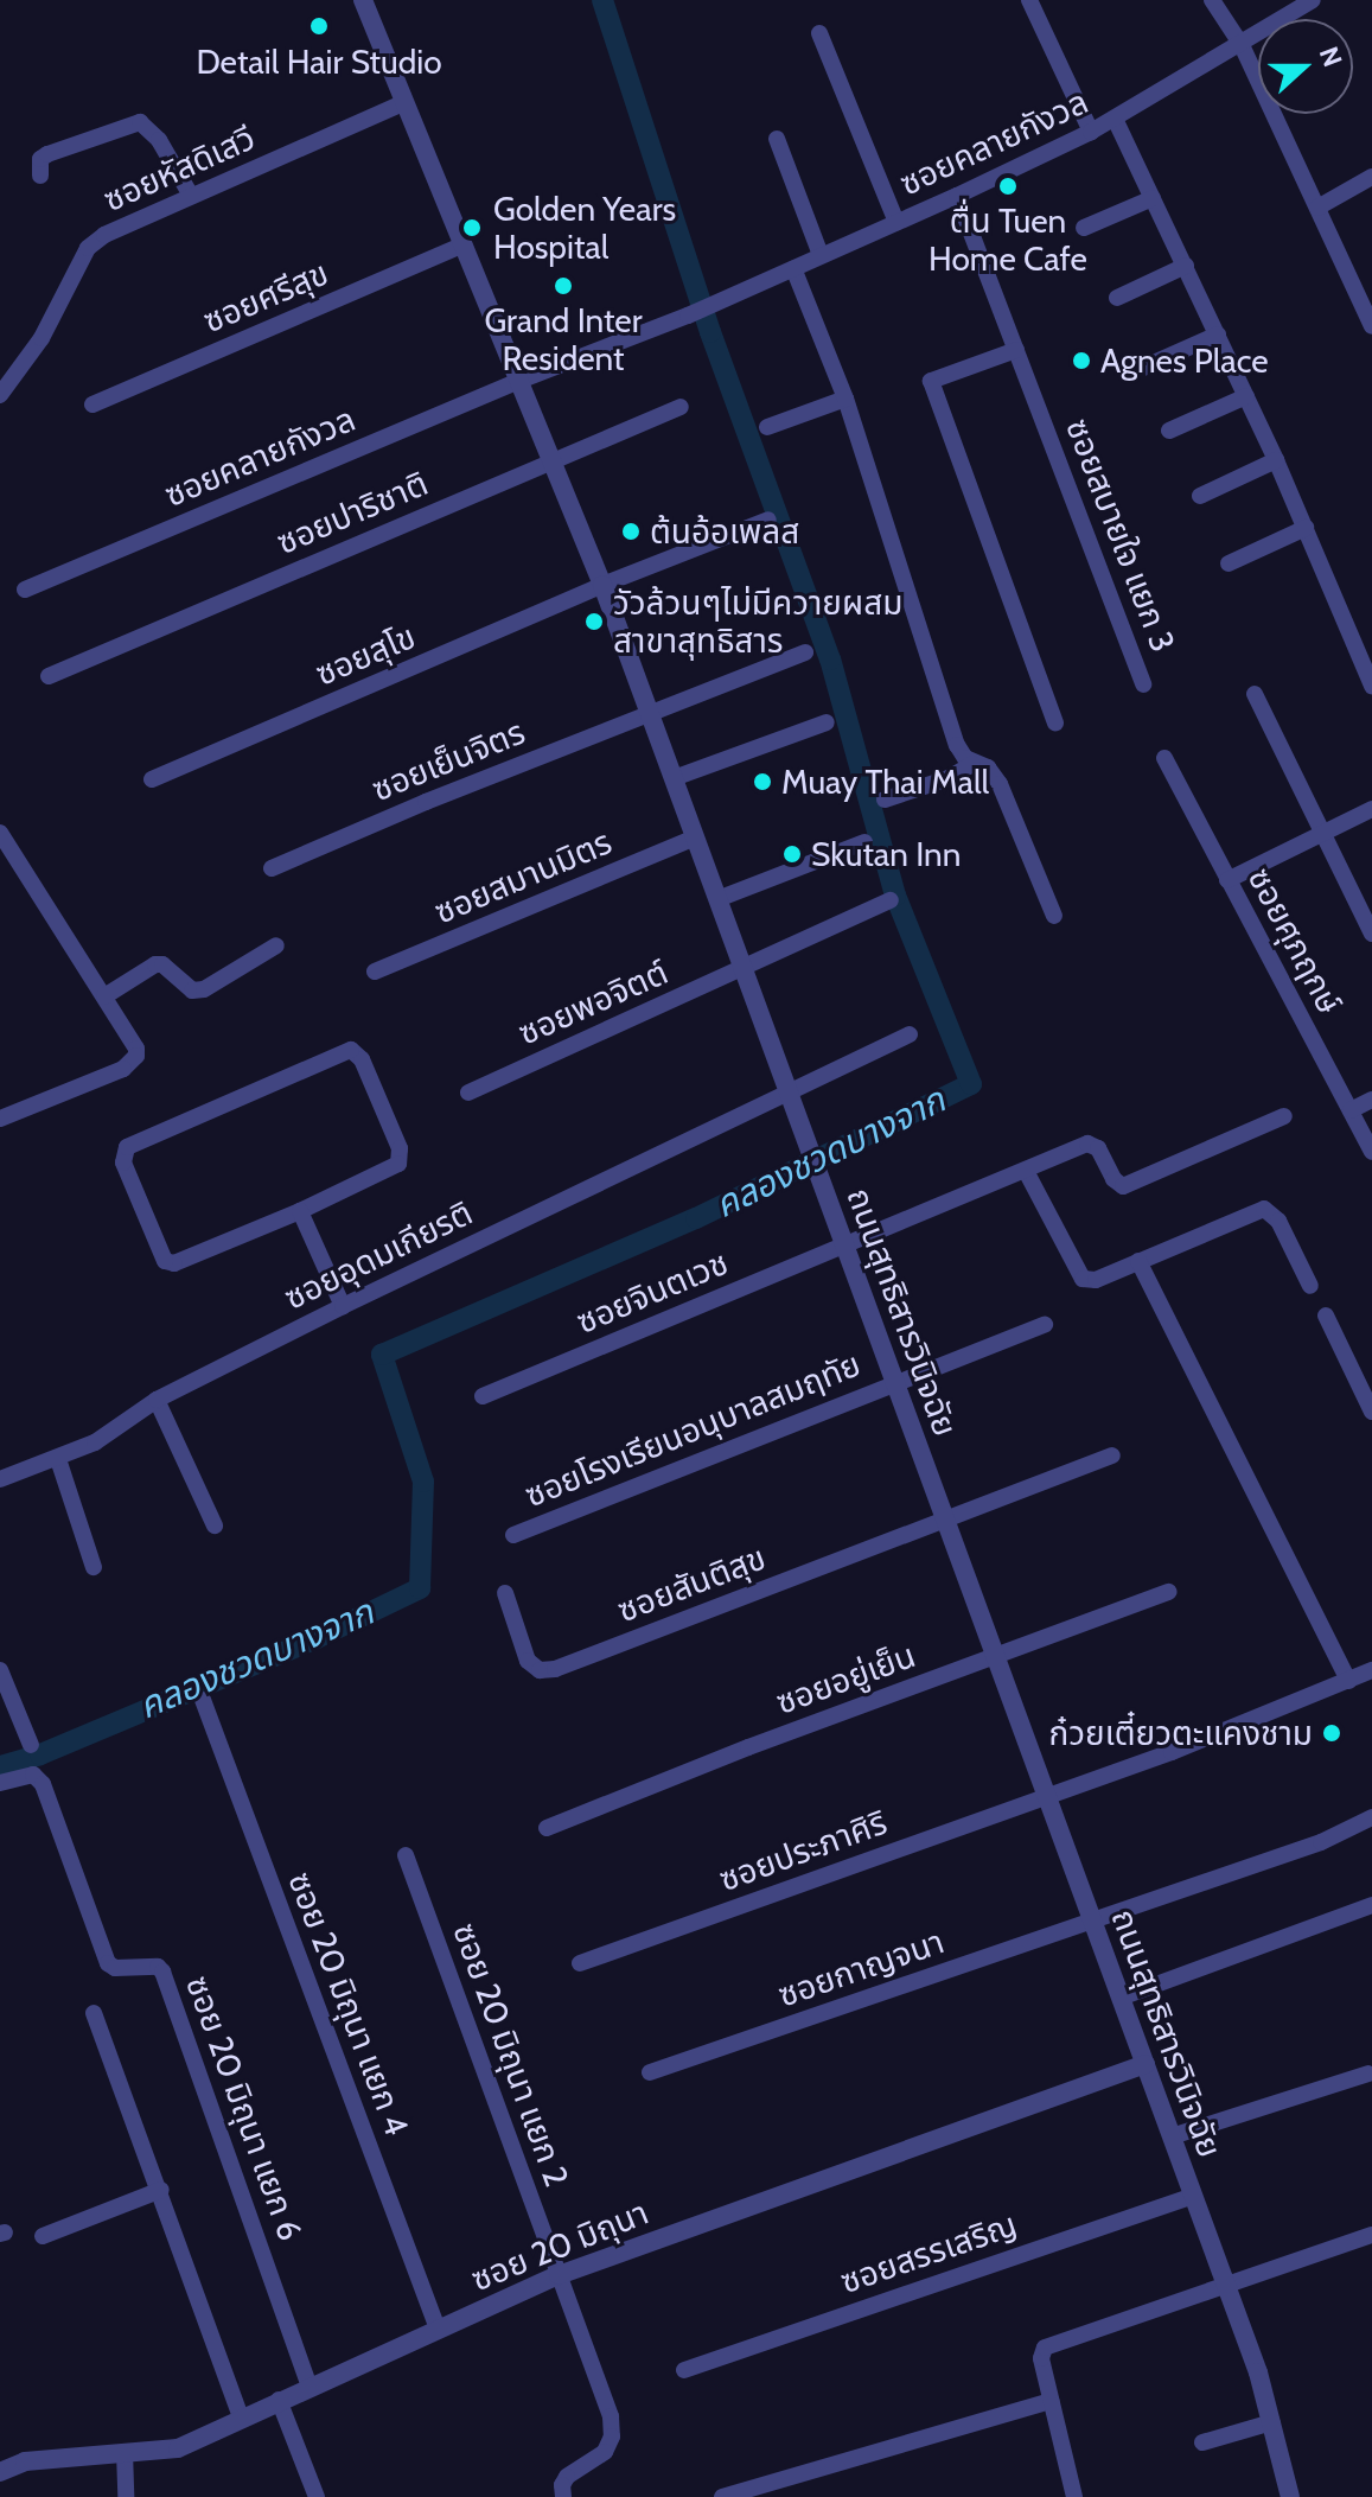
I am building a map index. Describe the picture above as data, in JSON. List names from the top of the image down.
{
  "streets": {
    "street": [
      "ซอยคลายกังวล",
      "ซอยหัสดิเสวี",
      "ซอยศรีสุข",
      "ซอยปาริชาติ",
      "ซอยสบายใจ แยก 3",
      "ซอยสุโข",
      "ซอยเย็นจิตร",
      "ซอยสมานมิตร",
      "ซอยศุภฤกษ์",
      "ซอยพอจิตต์",
      "ซอยอุดมเกียรติ",
      "ซอยจินตเวช",
      "ถนนสุทธิสารวินิจฉัย",
      "ซอยโรงเรียนอนุบาลสมฤทัย",
      "ซอยสันติสุข",
      "ซอยอยู่เย็น",
      "ซอยประภาศิริ",
      "ซอยกาญจนา",
      "ซอย 20 มิถุนา แยก 4",
      "ซอย 20 มิถุนา แยก 2",
      "ซอย 20 มิถุนา แยก 6",
      "ซอย 20 มิถุนา",
      "ซอยสรรเสริญ"
    ]
  },
  "crossings": [
    ["ซอยคลายกังวล", "ซอยสบายใจ แยก 3"],
    ["ซอยคลายกังวล", "ถนนสุทธิสารวินิจฉัย"],
    ["ซอยหัสดิเสวี", "ถนนสุทธิสารวินิจฉัย"],
    ["ซอยศรีสุข", "ถนนสุทธิสารวินิจฉัย"],
    ["ซอยปาริชาติ", "ถนนสุทธิสารวินิจฉัย"],
    ["ซอยสุโข", "ถนนสุทธิสารวินิจฉัย"],
    ["ซอยเย็นจิตร", "ถนนสุทธิสารวินิจฉัย"],
    ["ซอยสมานมิตร", "ถนนสุทธิสารวินิจฉัย"],
    ["ซอยพอจิตต์", "ถนนสุทธิสารวินิจฉัย"],
    ["ซอยอุดมเกียรติ", "ถนนสุทธิสารวินิจฉัย"],
    ["ซอยจินตเวช", "ถนนสุทธิสารวินิจฉัย"],
    ["ถนนสุทธิสารวินิจฉัย", "ซอยโรงเรียนอนุบาลสมฤทัย"],
    ["ถนนสุทธิสารวินิจฉัย", "ซอยสันติสุข"],
    ["ถนนสุทธิสารวินิจฉัย", "ซอยอยู่เย็น"],
    ["ถนนสุทธิสารวินิจฉัย", "ซอยประภาศิริ"],
    ["ถนนสุทธิสารวินิจฉัย", "ซอยกาญจนา"],
    ["ถนนสุทธิสารวินิจฉัย", "ซอย 20 มิถุนา"],
    ["ถนนสุทธิสารวินิจฉัย", "ซอยสรรเสริญ"],
    ["ซอย 20 มิถุนา แยก 4", "ซอย 20 มิถุนา"],
    ["ซอย 20 มิถุนา แยก 2", "ซอย 20 มิถุนา"],
    ["ซอย 20 มิถุนา แยก 6", "ซอย 20 มิถุนา"]
  ],
  "water": ["คลองชวดบางจาก"],
  "places": [
    "Detail Hair Studio",
    "ตื่น Tuen Home Cafe",
    "Golden Years Hospital",
    "Grand Inter Resident",
    "Agnes Place",
    "ต้นอ้อเพลส",
    "วัวล้วนๆไม่มีควายผสม สาขาสุทธิสาร",
    "Muay Thai Mall",
    "Skutan Inn",
    "ก๋วยเตี๋ยวตะแคงชาม"
  ],
  "north": "right"
}
